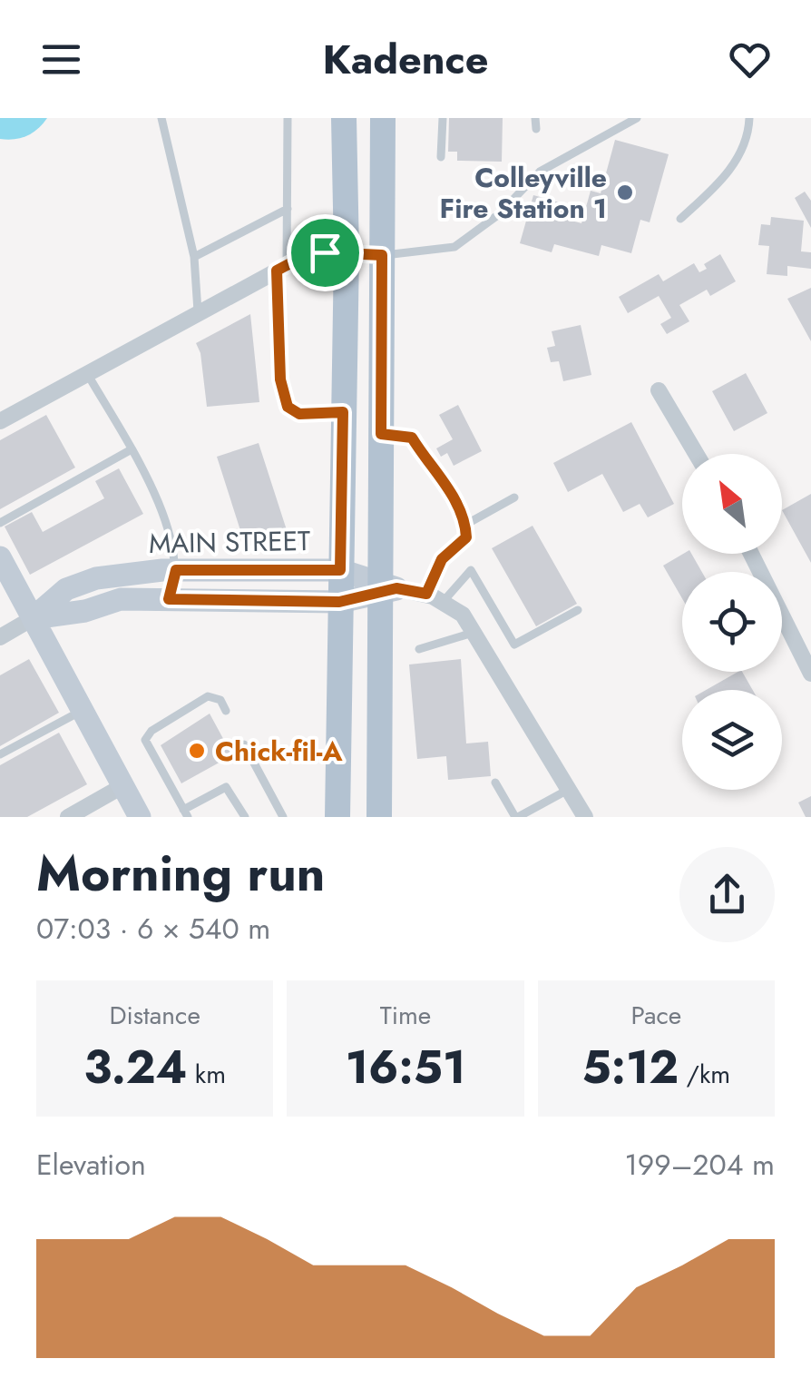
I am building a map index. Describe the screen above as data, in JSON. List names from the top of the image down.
{
  "streets": {
    "street": ["MAIN STREET"]
  },
  "places": ["Colleyville Fire Station 1", "Chick-fil-A"],
  "north": "top left",
  "page": {
    "header": "Kadence",
    "heading": ["Morning run", "07:03 · 6 × 540 m"],
    "stats": [
      ["Distance", "3.24 km"],
      ["Time", "16:51"],
      ["Pace", "5:12 /km"]
    ],
    "chart": ["Elevation", "199–204 m"]
  }
}
